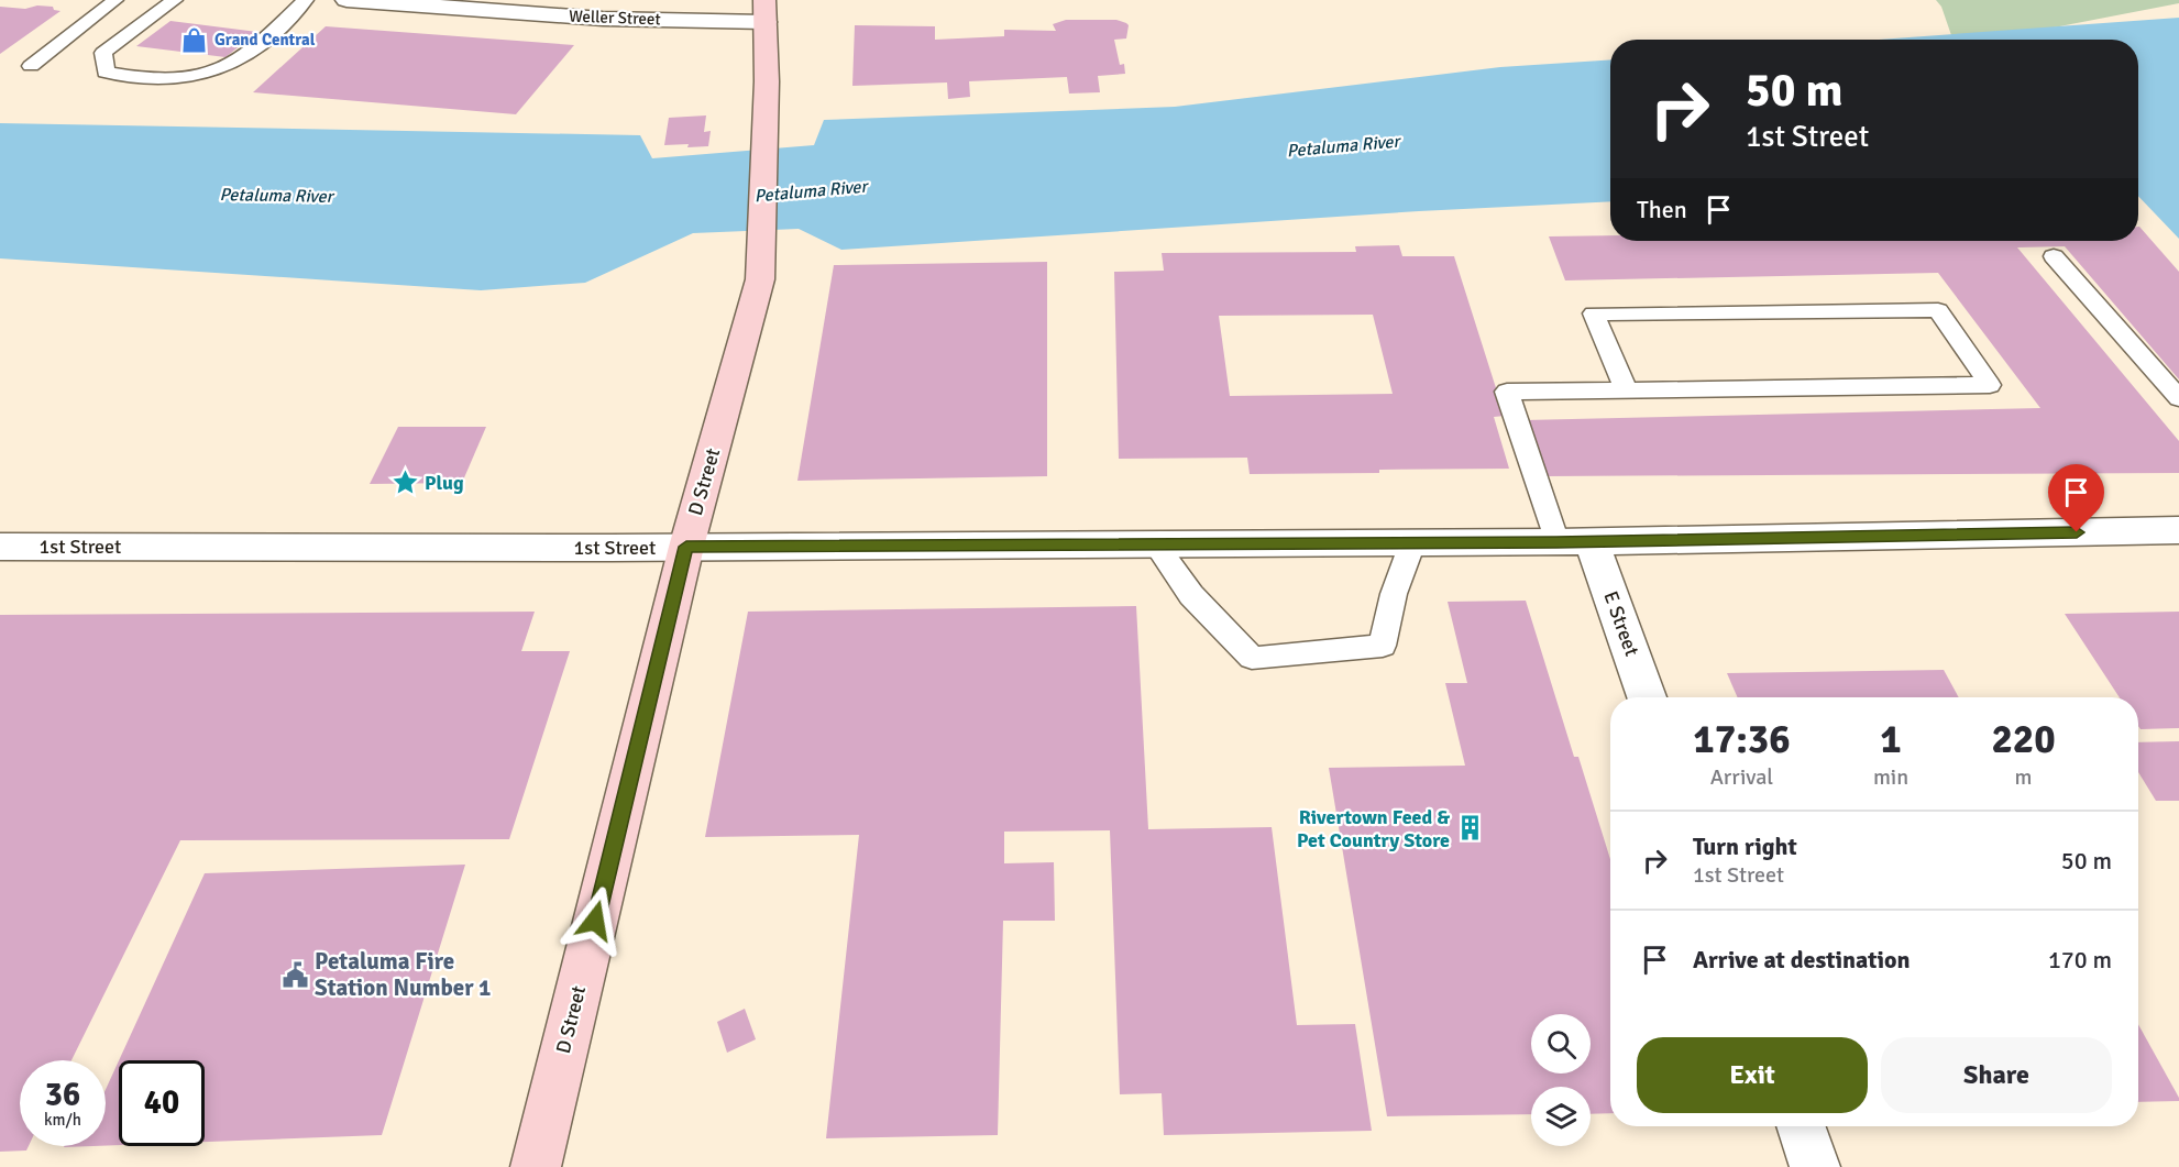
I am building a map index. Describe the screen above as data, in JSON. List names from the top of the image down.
{
  "streets": {
    "street": [
      "Weller Street",
      "D Street",
      "1st Street",
      "E Street"
    ]
  },
  "crossings": [
    ["Weller Street", "D Street"],
    ["D Street", "1st Street"],
    ["1st Street", "E Street"]
  ],
  "water": ["Petaluma River"],
  "places": {
    "shop": ["Grand Central"],
    "place": ["Plug"],
    "building": ["Rivertown Feed & Pet Country Store"],
    "public building": ["Petaluma Fire Station Number 1"]
  },
  "page": {
    "turn": ["50 m", "1st Street"],
    "then": "Then",
    "eta": [
      "17:36",
      "Arrival",
      "1",
      "min",
      "220",
      "m"
    ],
    "list": [
      {
        "name": "Turn right",
        "note": "1st Street",
        "value": "50 m"
      },
      {
        "name": "Arrive at destination",
        "value": "170 m"
      }
    ],
    "buttons": ["Exit", "Share"],
    "speed": "36 km/h",
    "limit": "40"
  }
}
